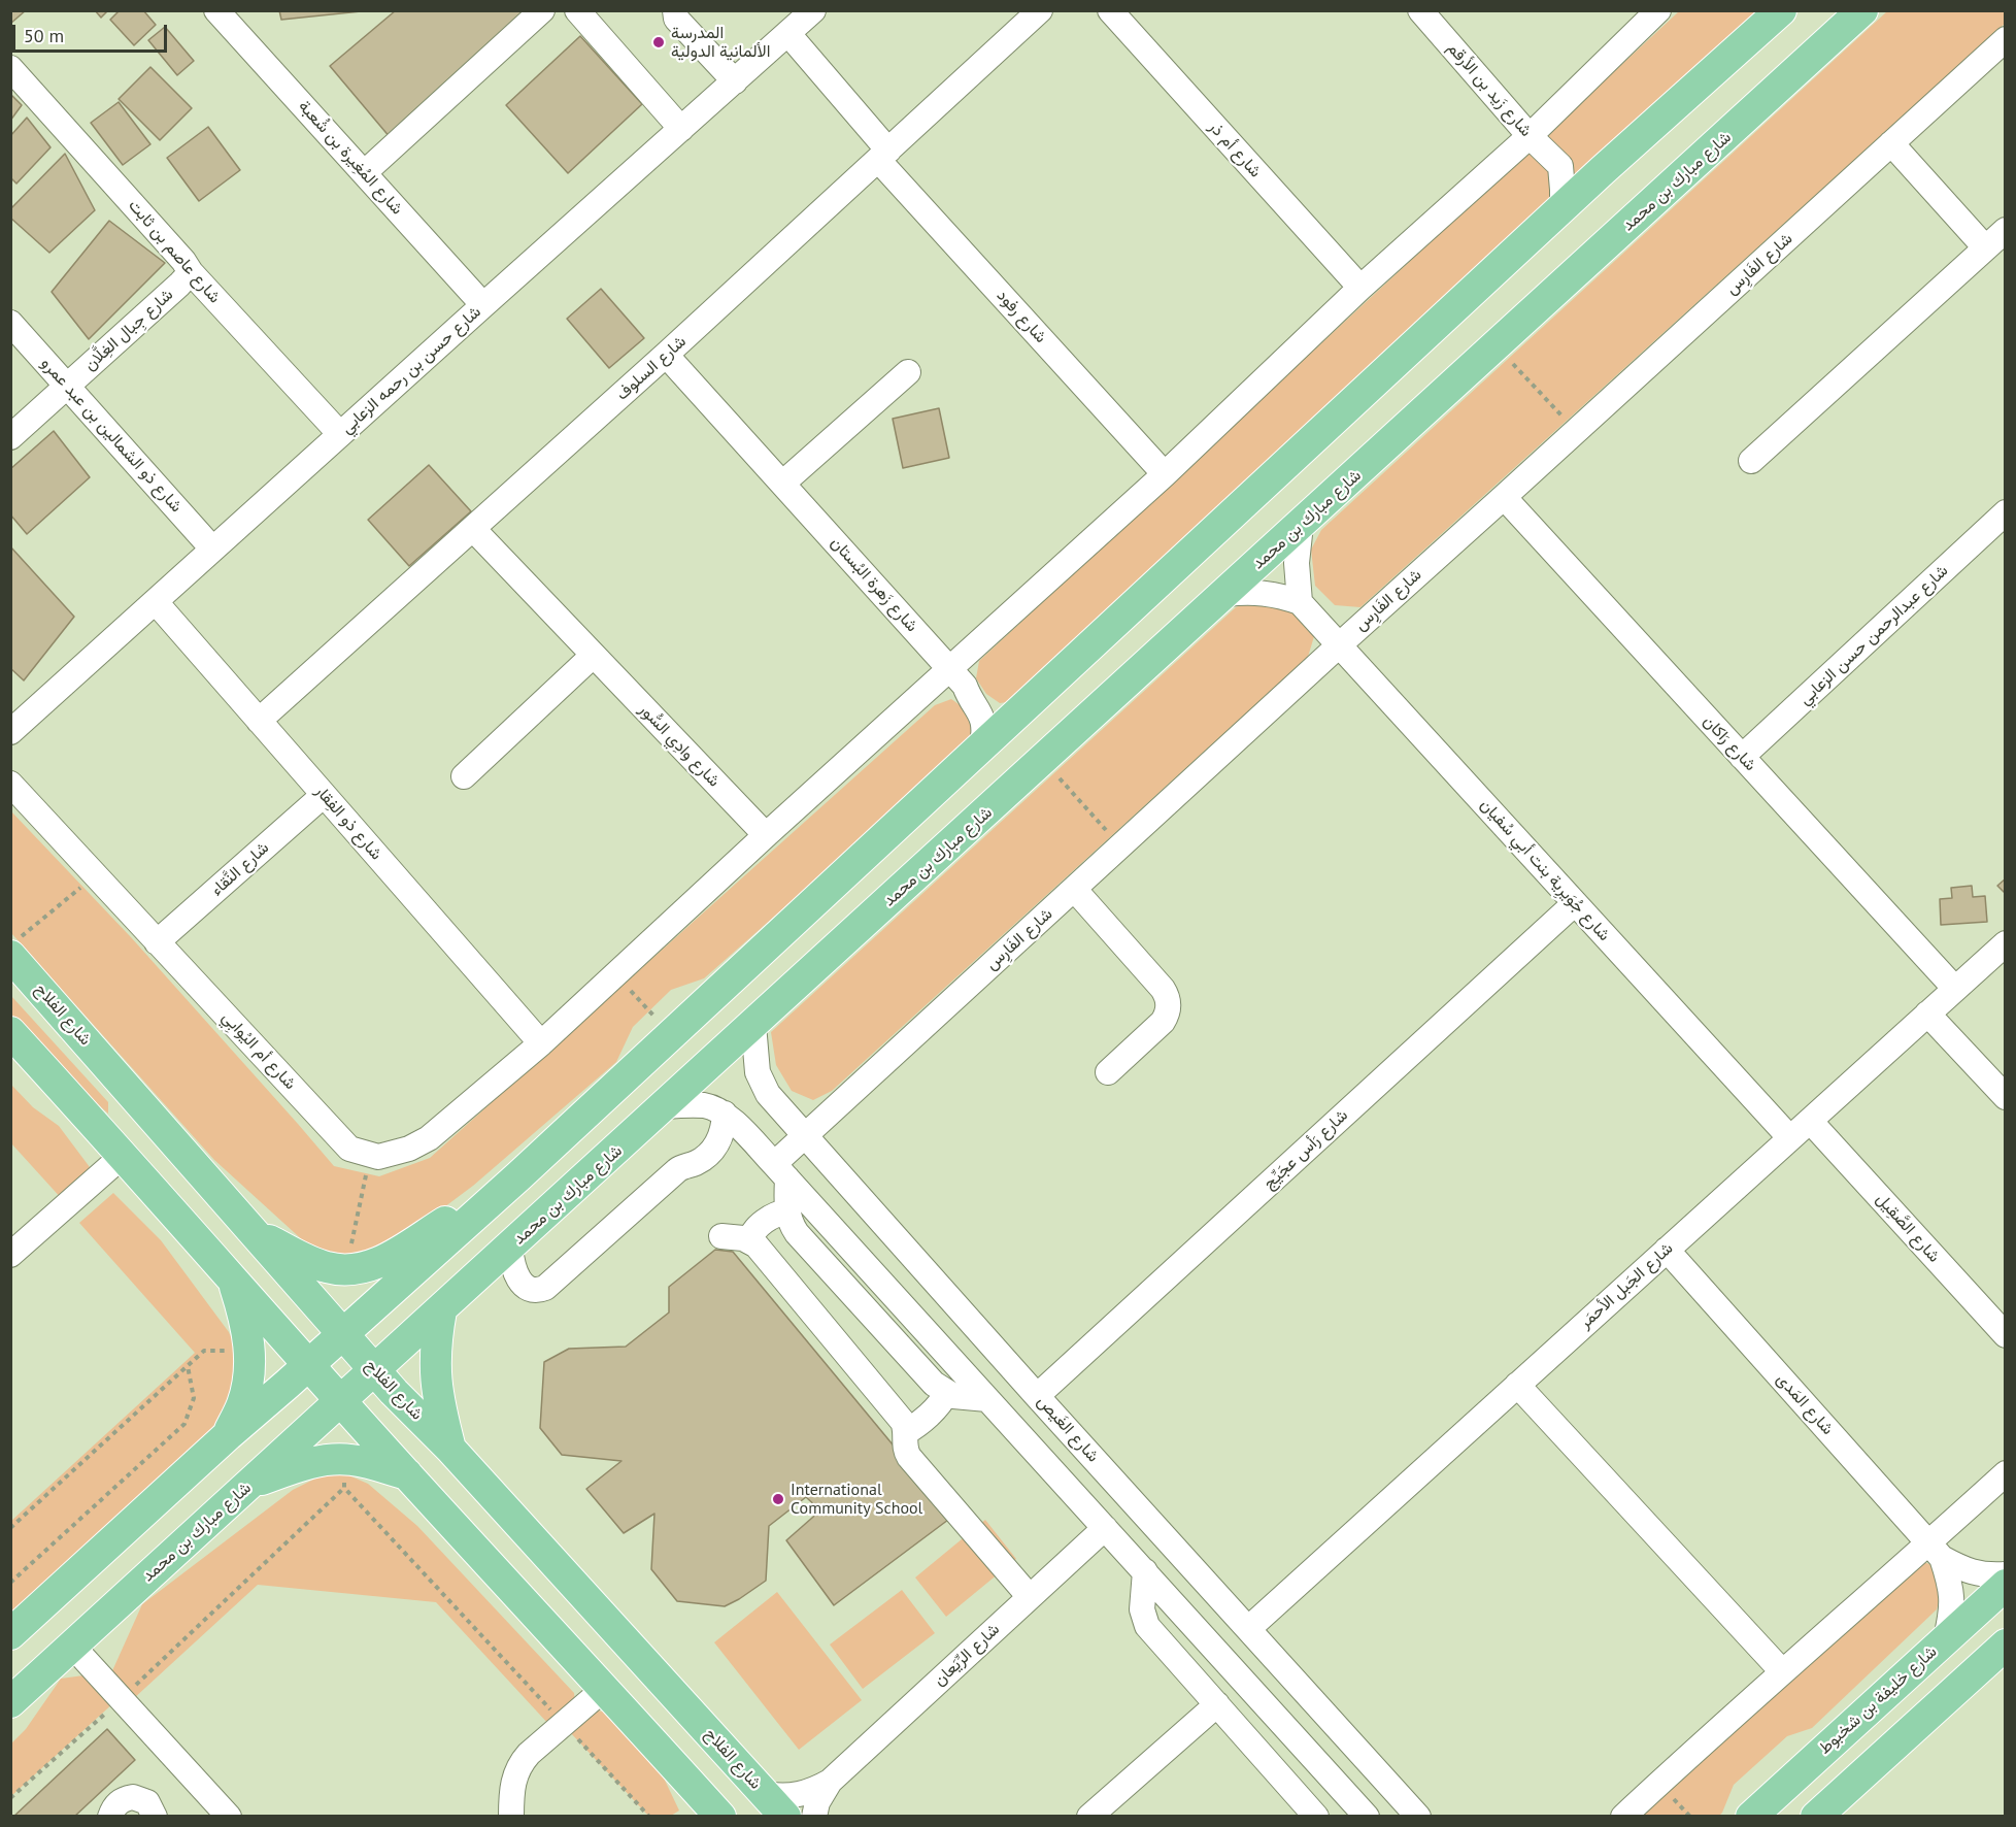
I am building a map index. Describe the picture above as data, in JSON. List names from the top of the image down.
{
  "streets": {
    "main road": ["شارع مبارك بن محمد", "شارع الفلاح", "شارع خليفة بن شخبوط"],
    "street": [
      "شارع زَيد بن الأرقم",
      "شارع أم ذر",
      "شارع المُغِيرة بن شُعبة",
      "شارع عاصم بن ثابت",
      "شارع الفَارِس",
      "شارع رفود",
      "شارع جِبال الغِلَّان",
      "شارع السلوف",
      "شارع حسن بن رحمه الزعابي",
      "شارع ذو الشمالين بن عبد عمرو",
      "شارع زَهرة البُستان",
      "شارع عبدالرحمن حسن الزعابي",
      "شارع رَاكان",
      "شارع وادِي السُّور",
      "شارع ذو الفِقار",
      "شارع النَّقاء",
      "شارع جُوَيرِية بنت أبي سُفيان",
      "شارع أم اليُوابِي",
      "شارع رَأس عجَيِّج",
      "شارع الصَّقِيل",
      "شارع الجَبل الأحمَر",
      "شارع المَدى",
      "شارع الغَيص",
      "شارع الرِّيَعان"
    ]
  },
  "crossings": [
    ["شارع المُغِيرة بن شُعبة", "شارع حسن بن رحمه الزعابي"],
    ["شارع مبارك بن محمد", "شارع الفلاح"],
    ["شارع مبارك بن محمد", "شارع الغَيص"],
    ["شارع عاصم بن ثابت", "شارع جِبال الغِلَّان"],
    ["شارع عاصم بن ثابت", "شارع حسن بن رحمه الزعابي"],
    ["شارع الفَارِس", "شارع رَاكان"],
    ["شارع الفَارِس", "شارع جُوَيرِية بنت أبي سُفيان"],
    ["شارع الفَارِس", "شارع الغَيص"],
    ["شارع رفود", "شارع السلوف"],
    ["شارع رفود", "شارع حسن بن رحمه الزعابي"],
    ["شارع جِبال الغِلَّان", "شارع ذو الشمالين بن عبد عمرو"],
    ["شارع السلوف", "شارع زَهرة البُستان"],
    ["شارع السلوف", "شارع وادِي السُّور"],
    ["شارع السلوف", "شارع ذو الفِقار"],
    ["شارع حسن بن رحمه الزعابي", "شارع ذو الشمالين بن عبد عمرو"],
    ["شارع حسن بن رحمه الزعابي", "شارع ذو الفِقار"],
    ["شارع عبدالرحمن حسن الزعابي", "شارع رَاكان"],
    ["شارع رَاكان", "شارع الجَبل الأحمَر"],
    ["شارع ذو الفِقار", "شارع النَّقاء"],
    ["شارع النَّقاء", "شارع أم اليُوابِي"],
    ["شارع جُوَيرِية بنت أبي سُفيان", "شارع رَأس عجَيِّج"],
    ["شارع جُوَيرِية بنت أبي سُفيان", "شارع الجَبل الأحمَر"],
    ["شارع الفلاح", "شارع الرِّيَعان"],
    ["شارع رَأس عجَيِّج", "شارع الغَيص"],
    ["شارع الصَّقِيل", "شارع الجَبل الأحمَر"],
    ["شارع الجَبل الأحمَر", "شارع المَدى"],
    ["شارع الجَبل الأحمَر", "شارع الغَيص"],
    ["شارع المَدى", "شارع خليفة بن شخبوط"]
  ],
  "places": ["المدرسة الألمانية الدولية", "International Community School"],
  "scale_bar": "50 m"
}
